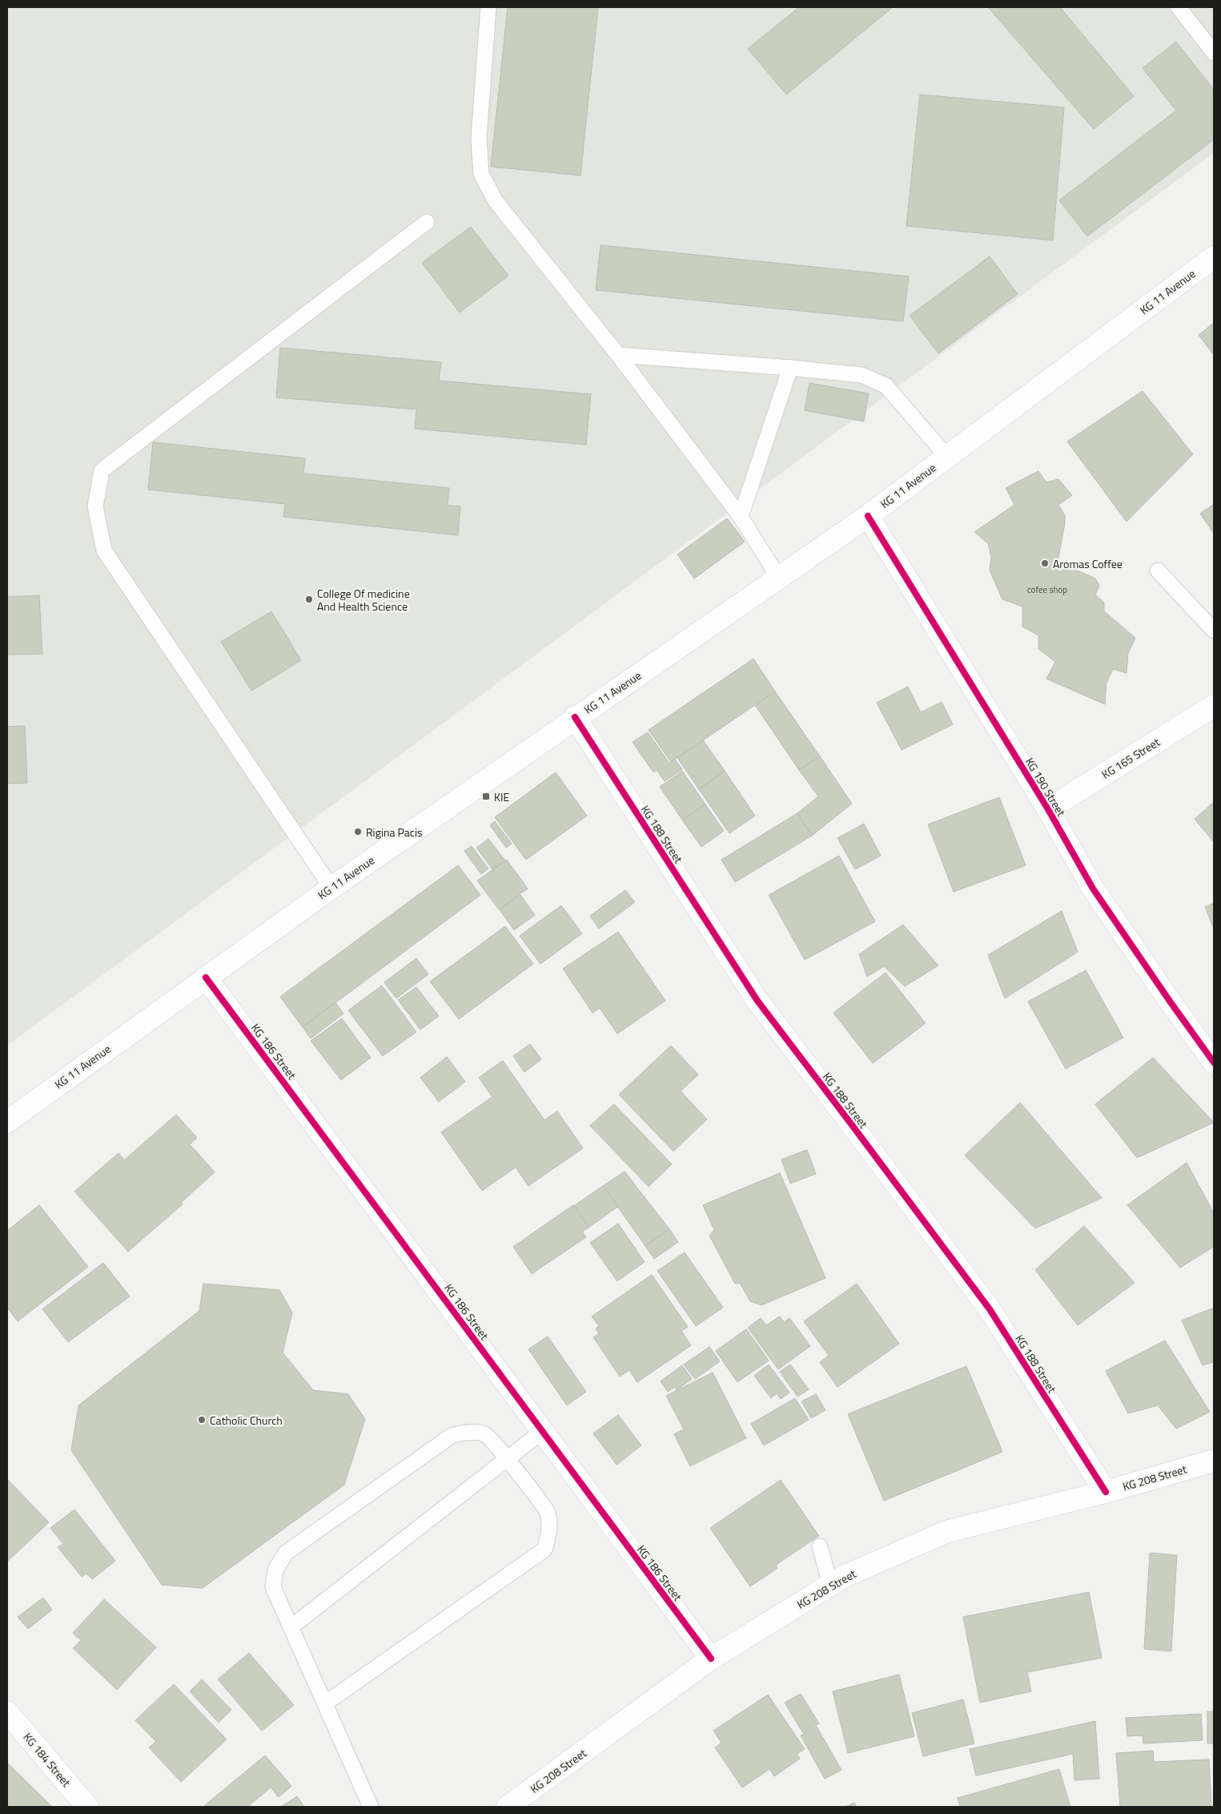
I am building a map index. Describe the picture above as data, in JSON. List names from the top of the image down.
{
  "streets": {
    "street": [
      "KG 11 Avenue",
      "KG 165 Street",
      "KG 190 Street",
      "KG 188 Street",
      "KG 186 Street",
      "KG 208 Street",
      "KG 184 Street"
    ]
  },
  "crossings": [
    ["KG 11 Avenue", "KG 190 Street"],
    ["KG 11 Avenue", "KG 188 Street"],
    ["KG 11 Avenue", "KG 186 Street"],
    ["KG 165 Street", "KG 190 Street"],
    ["KG 188 Street", "KG 208 Street"],
    ["KG 186 Street", "KG 208 Street"]
  ],
  "places": {
    "other": [
      "Aromas Coffee",
      "College Of medicine And Health Science",
      "Rigina Pacis",
      "Catholic Church"
    ],
    "transit": ["KIE"]
  },
  "house_numbers": ["cofee shop"]
}
